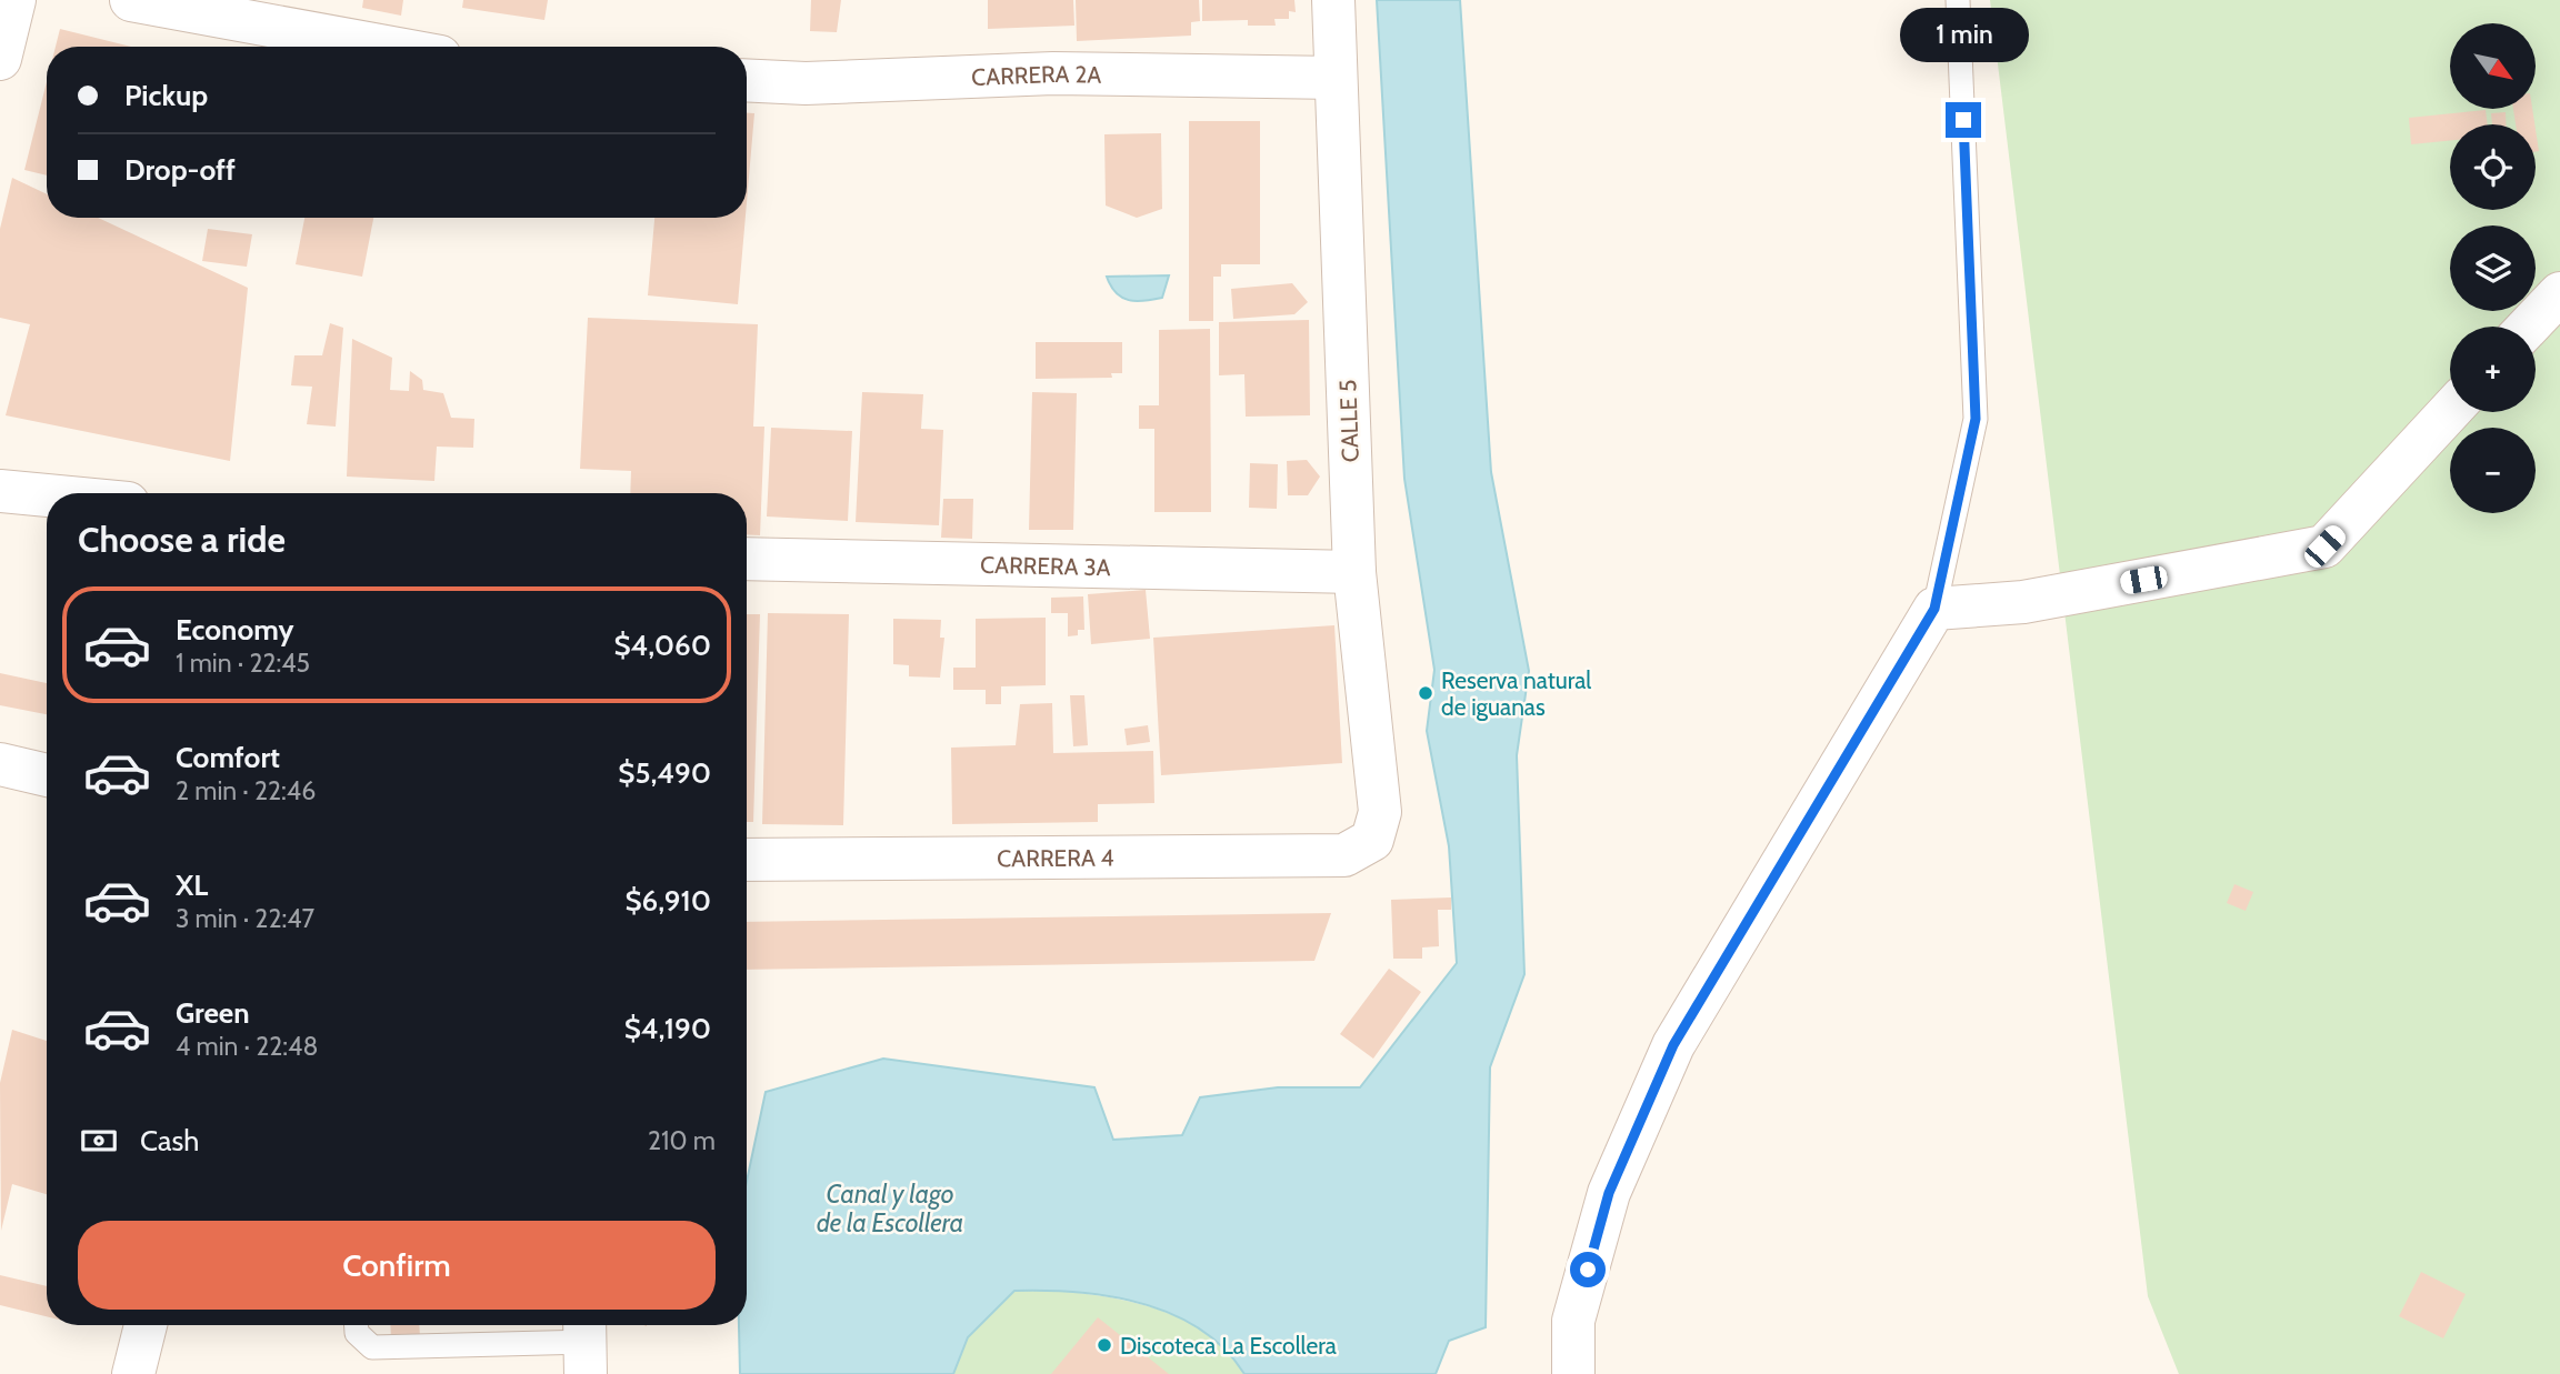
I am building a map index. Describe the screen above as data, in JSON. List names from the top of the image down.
{
  "streets": {
    "street": [
      "CARRERA 2A",
      "CALLE 5",
      "CARRERA 3A",
      "CARRERA 4"
    ]
  },
  "crossings": [
    ["CARRERA 2A", "CALLE 5"],
    ["CALLE 5", "CARRERA 3A"],
    ["CALLE 5", "CARRERA 4"]
  ],
  "water": ["Canal y lago de la Escollera"],
  "places": ["Reserva natural de iguanas", "Discoteca La Escollera"],
  "north": "bottom right",
  "page": {
    "bubble": "1 min",
    "map_buttons": ["+", "−"],
    "banner": ["Pickup", "Drop-off"],
    "heading": "Choose a ride",
    "list": [
      {
        "name": "Economy",
        "note": "1 min · 22:45",
        "value": "$4,060"
      },
      {
        "name": "Comfort",
        "note": "2 min · 22:46",
        "value": "$5,490"
      },
      {
        "name": "XL",
        "note": "3 min · 22:47",
        "value": "$6,910"
      },
      {
        "name": "Green",
        "note": "4 min · 22:48",
        "value": "$4,190"
      }
    ],
    "pay": ["Cash", "210 m"],
    "buttons": "Confirm"
  }
}
